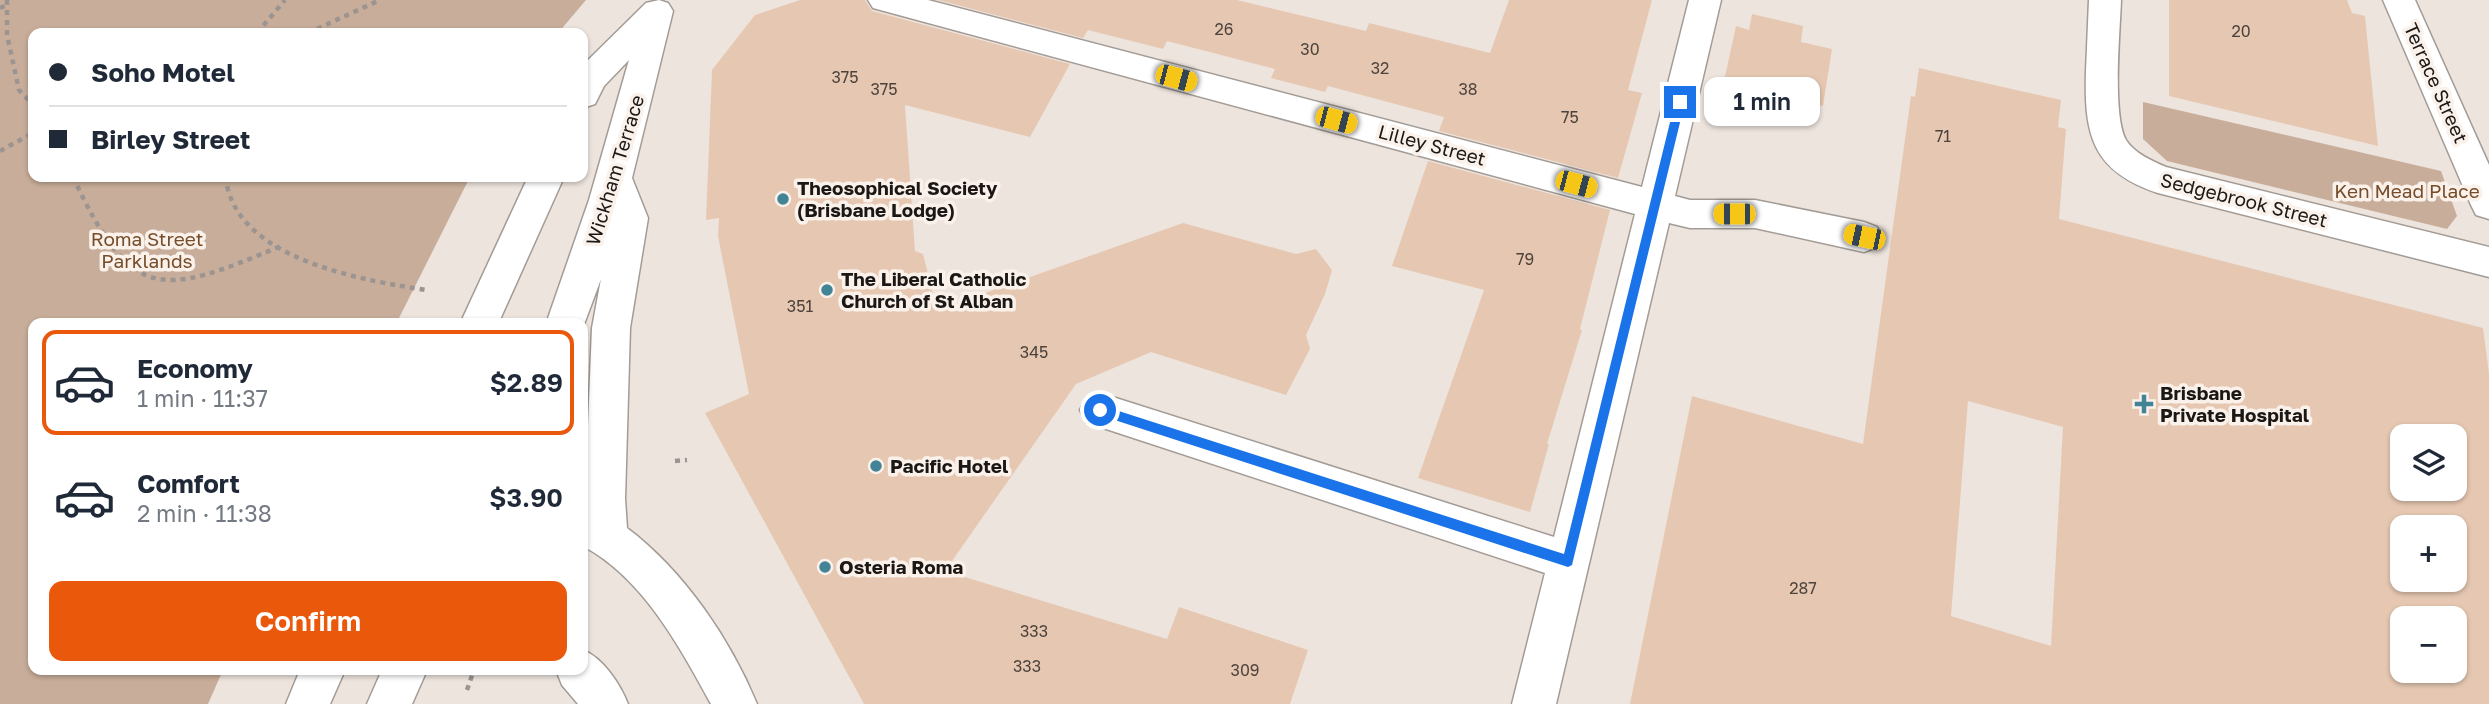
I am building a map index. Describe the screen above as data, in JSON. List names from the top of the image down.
{
  "streets": {
    "street": [
      "Terrace Street",
      "Lilley Street",
      "Wickham Terrace",
      "Sedgebrook Street"
    ]
  },
  "parks": ["Ken Mead Place", "Roma Street Parklands"],
  "places": {
    "other": [
      "Theosophical Society (Brisbane Lodge)",
      "The Liberal Catholic Church of St Alban",
      "Pacific Hotel",
      "Osteria Roma"
    ],
    "health": ["Brisbane Private Hospital"]
  },
  "house_numbers": [
    "26",
    "20",
    "30",
    "32",
    "375",
    "375",
    "38",
    "75",
    "71",
    "79",
    "351",
    "345",
    "287",
    "333",
    "333",
    "309"
  ],
  "page": {
    "banner": ["Soho Motel", "Birley Street"],
    "bubble": "1 min",
    "list": [
      {
        "name": "Economy",
        "note": "1 min · 11:37",
        "value": "$2.89"
      },
      {
        "name": "Comfort",
        "note": "2 min · 11:38",
        "value": "$3.90"
      }
    ],
    "map_buttons": ["+", "−"],
    "buttons": "Confirm"
  }
}
